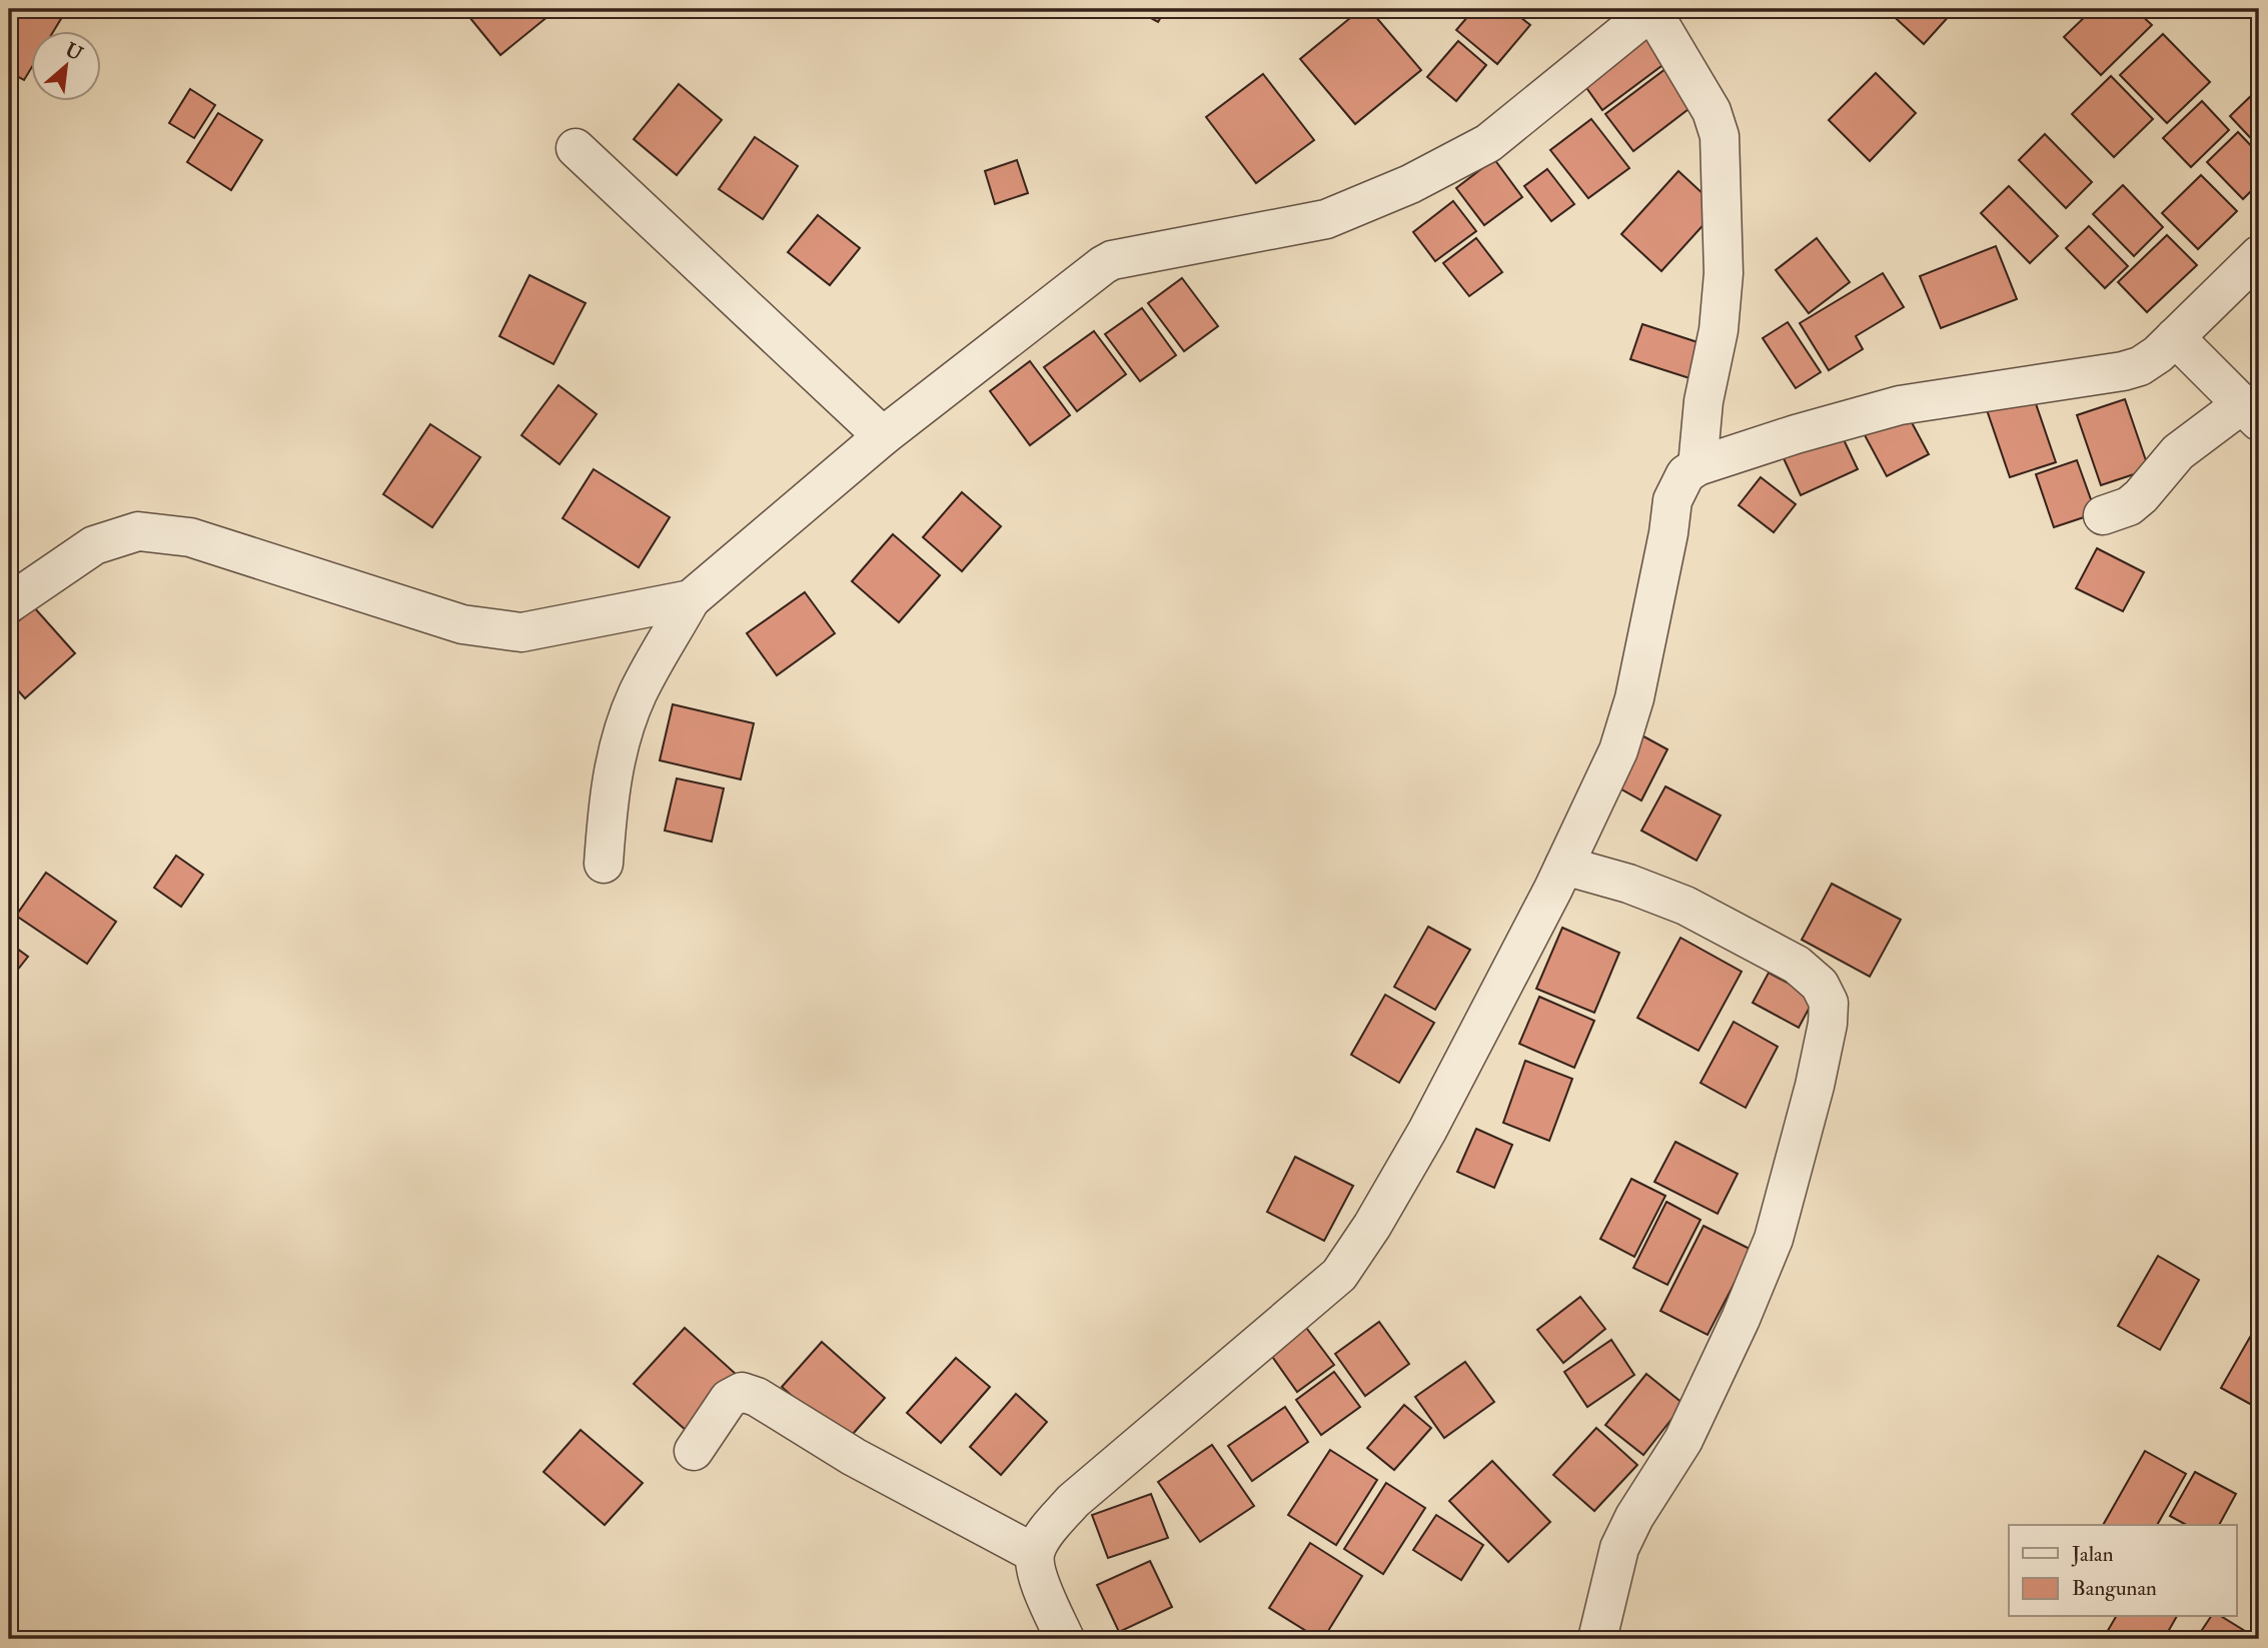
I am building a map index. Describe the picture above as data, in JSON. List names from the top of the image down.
{
  "legend": ["Jalan", "Bangunan"],
  "north": "top right"
}
